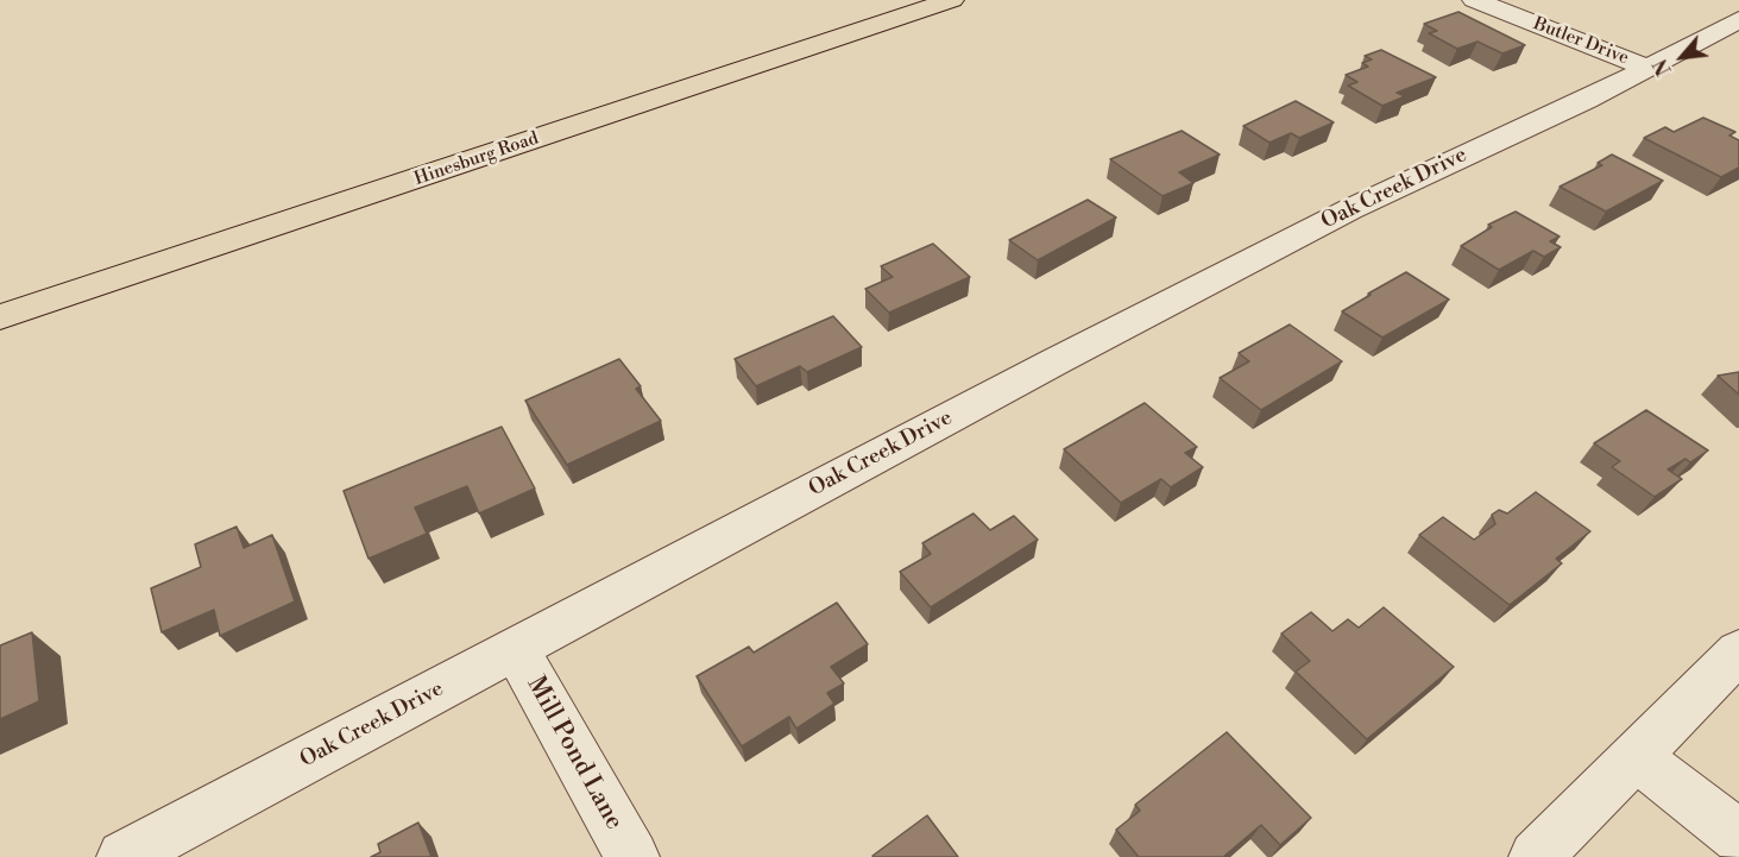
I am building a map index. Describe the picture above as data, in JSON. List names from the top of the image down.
{
  "streets": {
    "main road": ["Hinesburg Road"],
    "street": ["Butler Drive", "Oak Creek Drive", "Mill Pond Lane"]
  },
  "crossings": [
    ["Butler Drive", "Oak Creek Drive"],
    ["Oak Creek Drive", "Mill Pond Lane"]
  ],
  "north": "bottom left"
}
